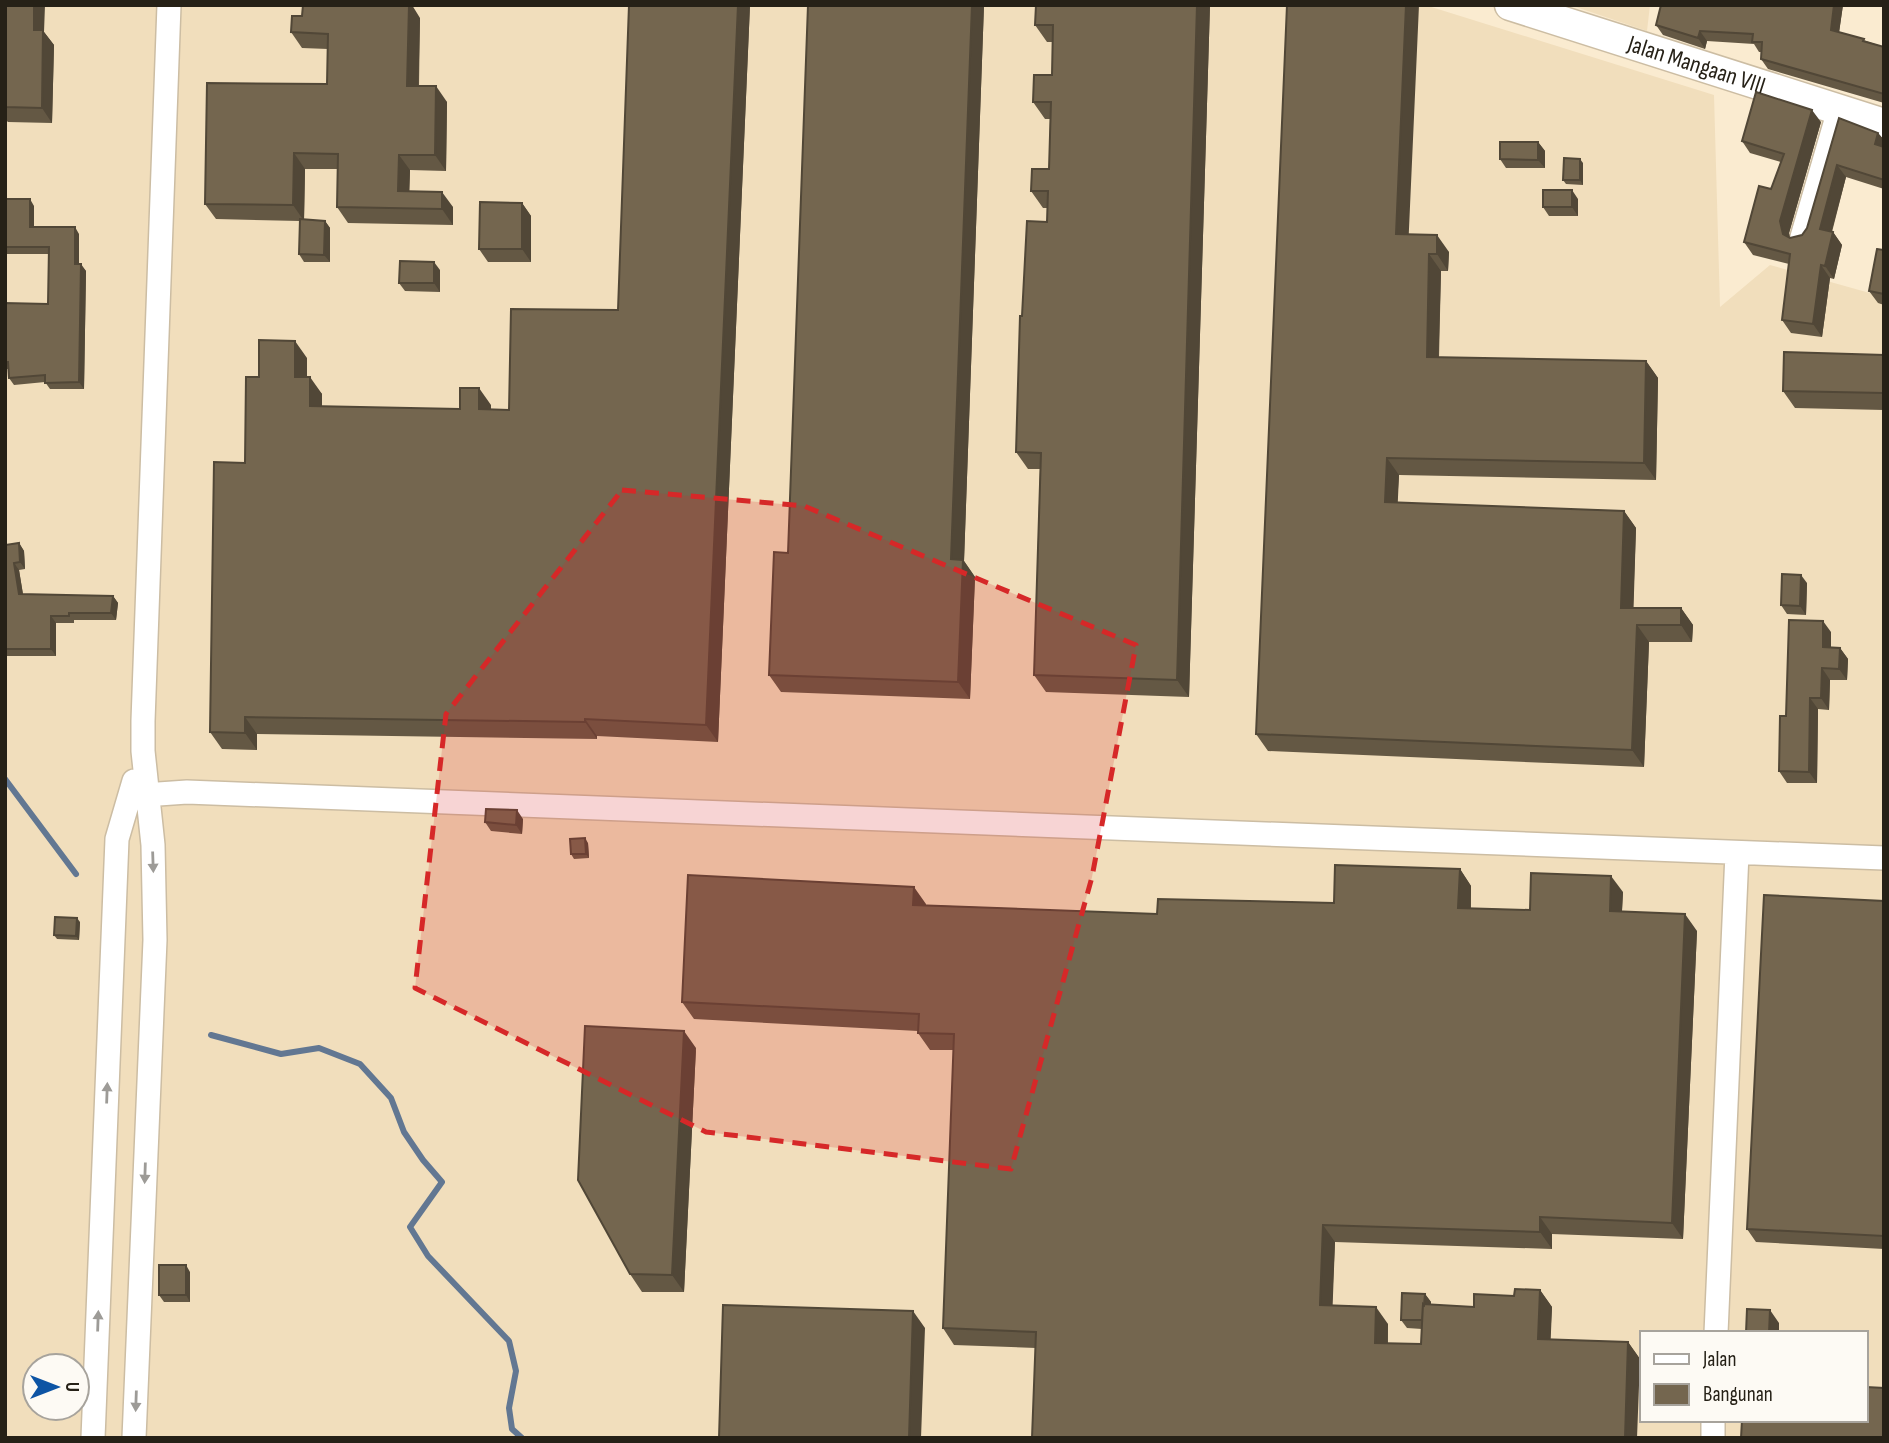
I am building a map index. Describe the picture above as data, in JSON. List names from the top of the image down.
{
  "streets": {
    "street": ["Jalan Mangaan VIII"]
  },
  "legend": ["Jalan", "Bangunan"],
  "north": "right"
}
